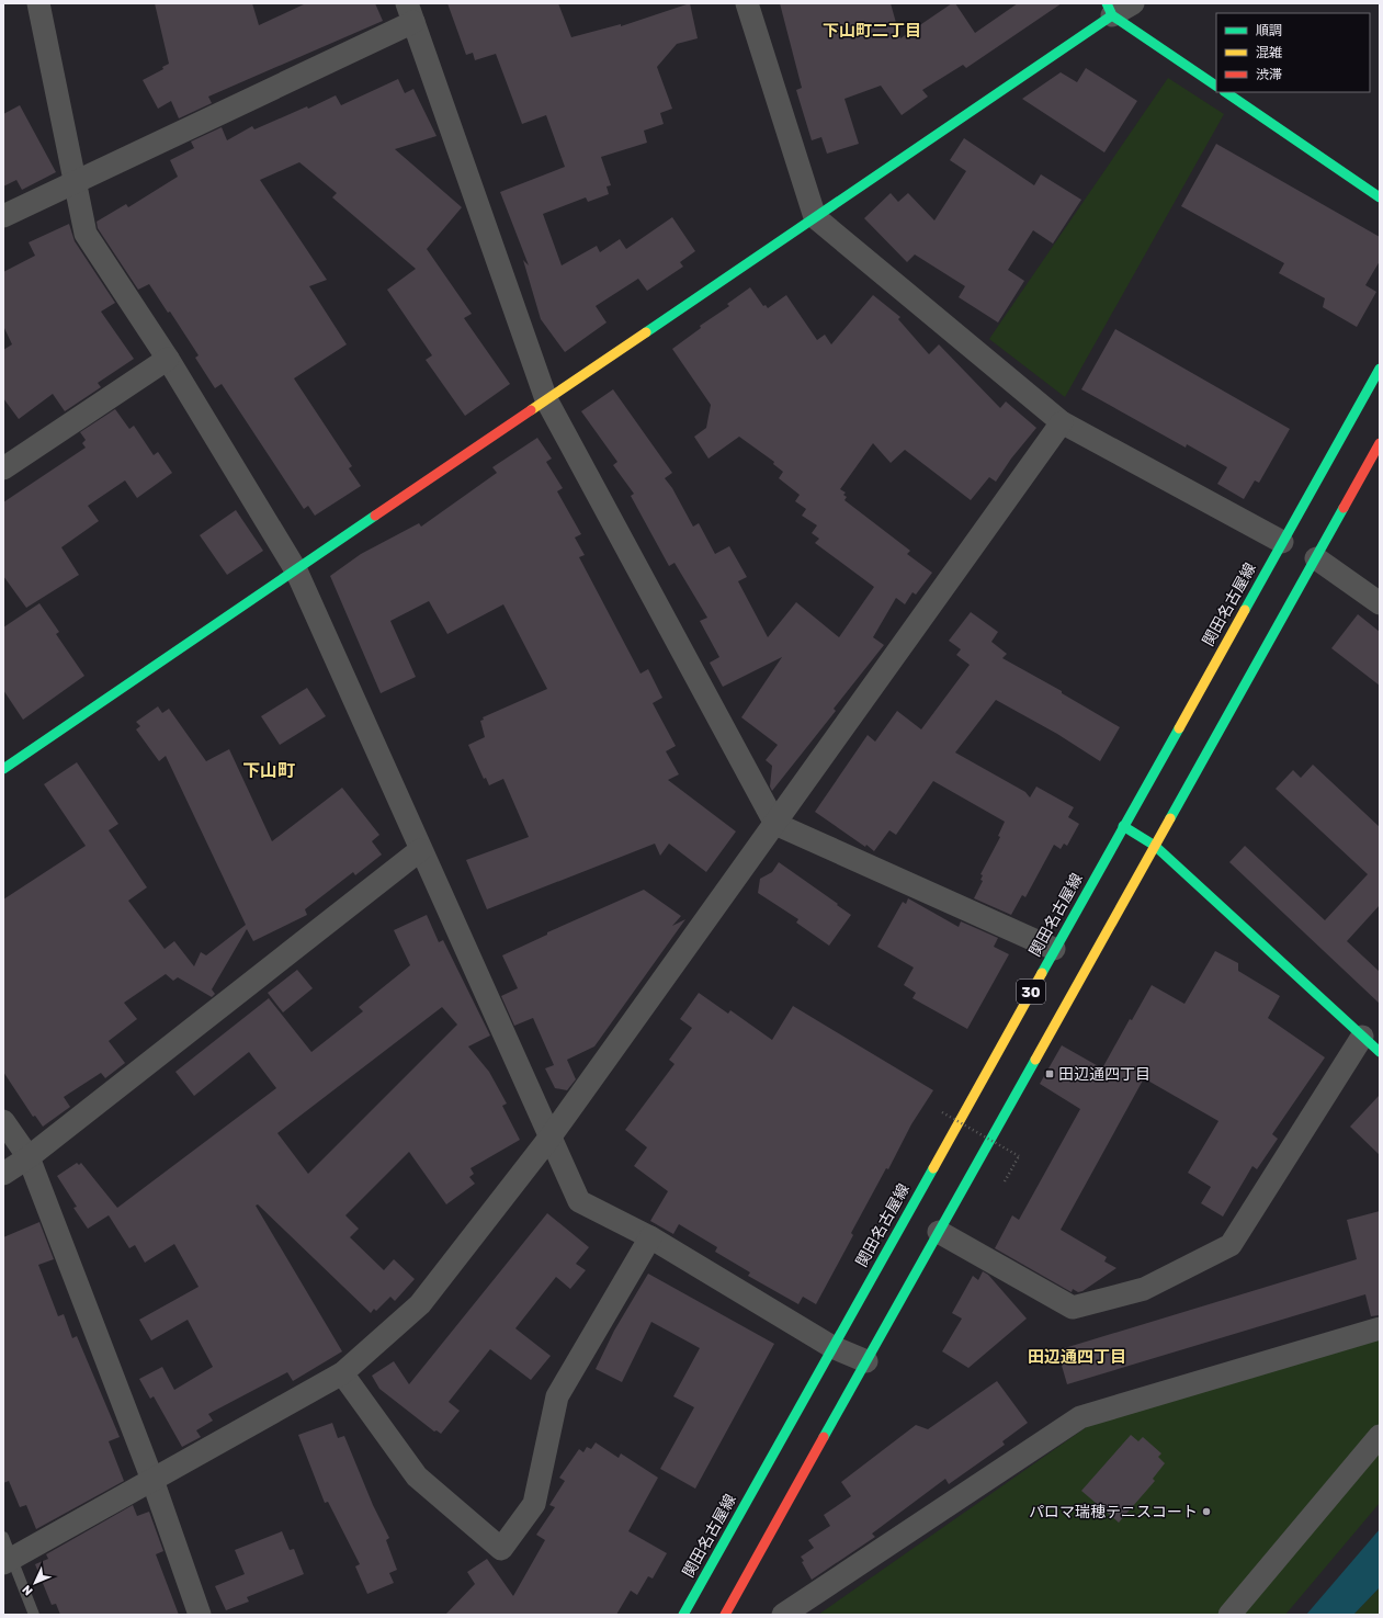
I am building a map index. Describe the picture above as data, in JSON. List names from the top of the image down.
{
  "streets": {
    "main road": ["関田名古屋線", "30"]
  },
  "districts": ["下山町二丁目", "下山町", "田辺通四丁目"],
  "places": {
    "transit": ["田辺通四丁目"],
    "other": ["パロマ瑞穂テニスコート"]
  },
  "legend": ["順調", "混雑", "渋滞"],
  "north": "bottom left"
}
